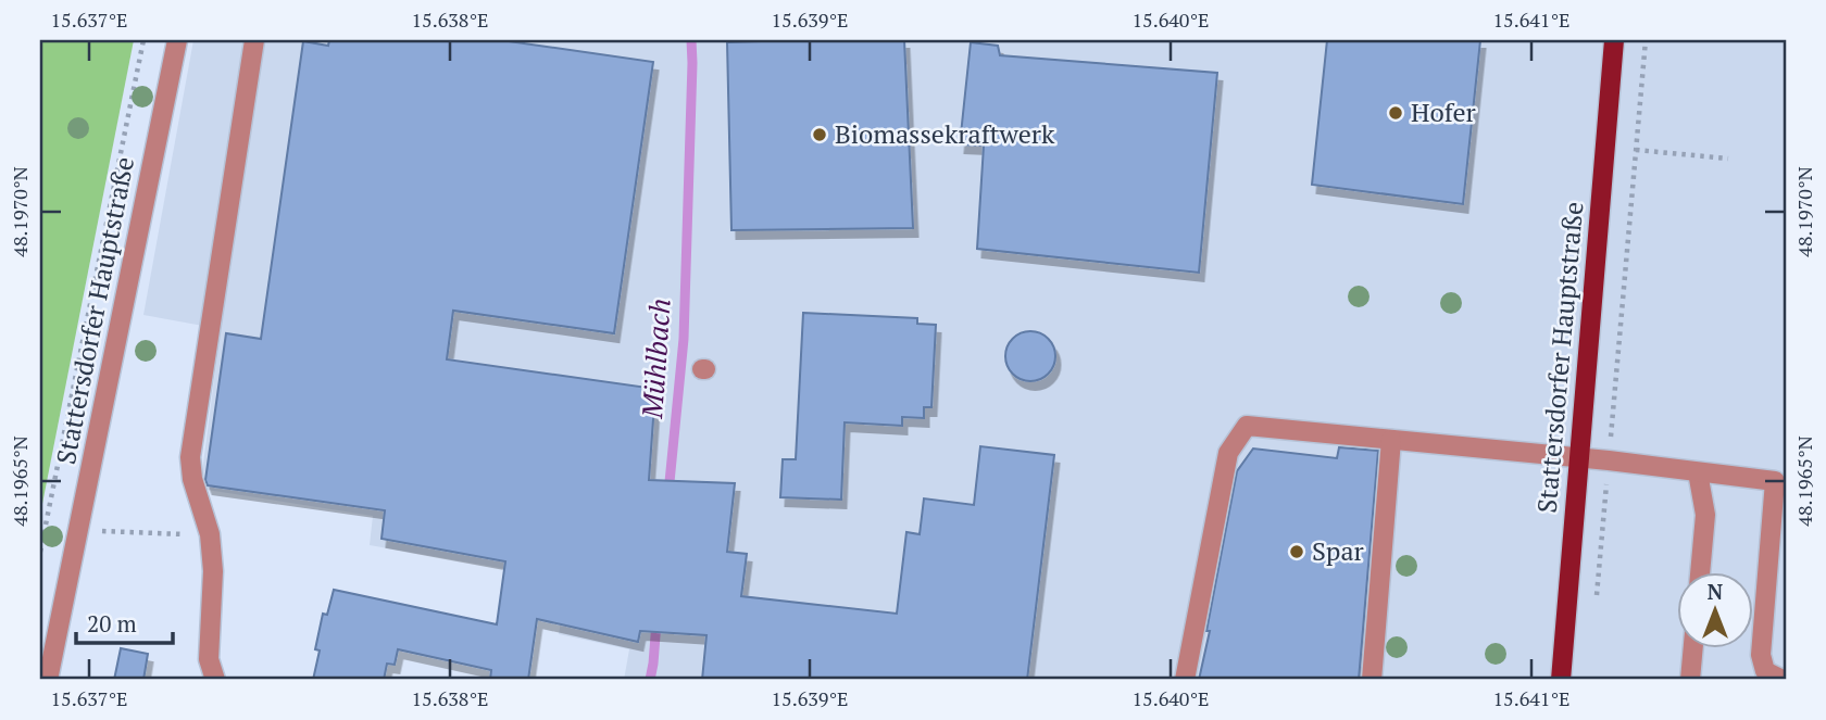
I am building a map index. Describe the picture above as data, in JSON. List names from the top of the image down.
{
  "streets": {
    "main road": ["Stattersdorfer Hauptstraße"]
  },
  "water": ["Mühlbach"],
  "places": ["Hofer", "Biomassekraftwerk", "Spar"],
  "scale_bar": "20 m",
  "north": "top",
  "coordinates": [
    "15.637°E",
    "15.638°E",
    "15.639°E",
    "15.640°E",
    "15.641°E",
    "48.1970°N",
    "48.1965°N"
  ]
}
